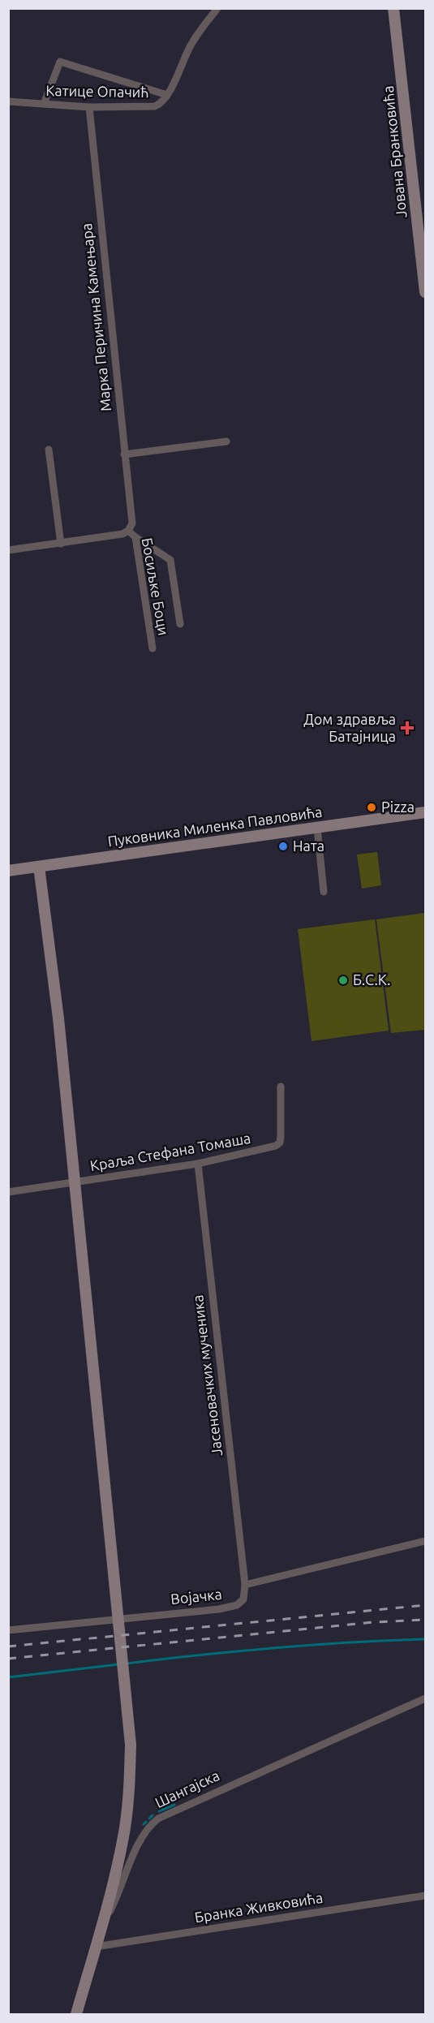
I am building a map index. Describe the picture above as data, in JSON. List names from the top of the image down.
{
  "streets": {
    "main road": ["Јована Бранковића", "Пуковника Миленка Павловића", "Шангајска"],
    "street": [
      "Катице Опачић",
      "Марка Перичина Камењара",
      "Босиљке Боци",
      "Краља Стефана Томаша",
      "Јасеновачких мученика",
      "Војачка",
      "Бранка Живковића"
    ]
  },
  "crossings": [
    ["Катице Опачић", "Марка Перичина Камењара"],
    ["Марка Перичина Камењара", "Босиљке Боци"],
    ["Краља Стефана Томаша", "Јасеновачких мученика"],
    ["Јасеновачких мученика", "Војачка"],
    ["Шангајска", "Бранка Живковића"]
  ],
  "places": {
    "health": ["Дом здравља Батајница"],
    "other": ["Pizza", "Ната", "Б.С.К."]
  }
}
